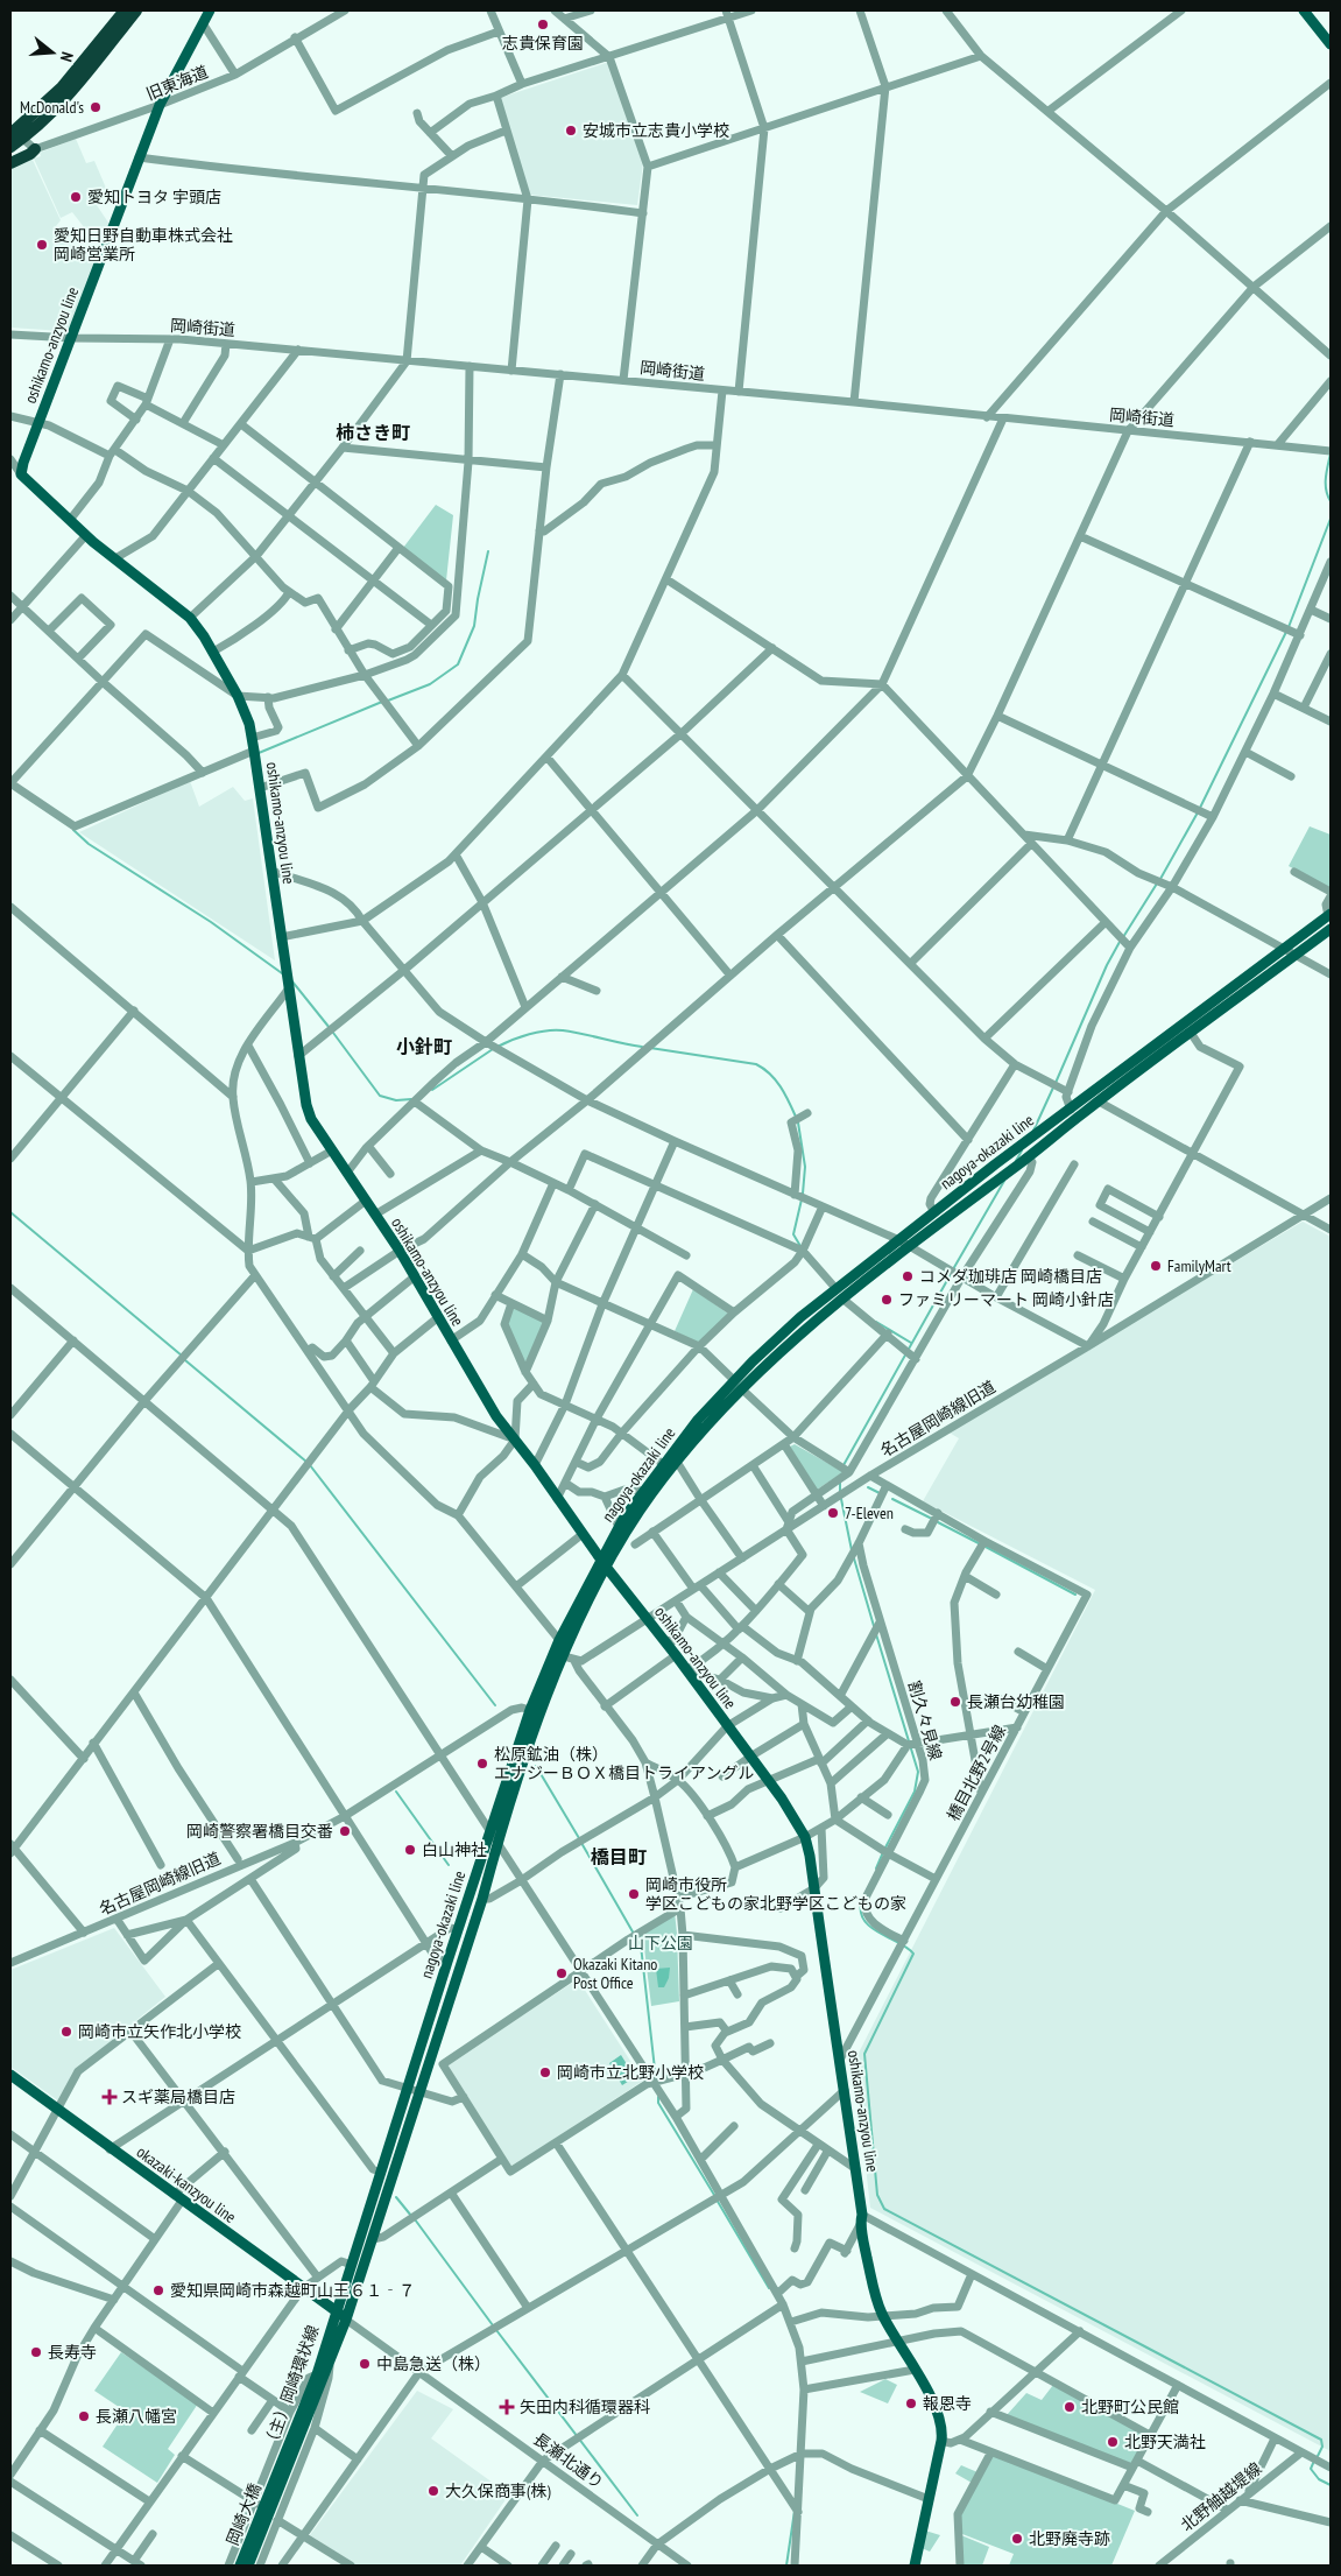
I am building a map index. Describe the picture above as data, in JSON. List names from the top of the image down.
{
  "streets": {
    "main road": [
      "oshikamo-anzyou line",
      "nagoya-okazaki line",
      "okazaki-kanzyou line",
      "（主）岡崎環状線",
      "岡崎大橋"
    ],
    "street": [
      "旧東海道",
      "岡崎街道",
      "名古屋岡崎線旧道",
      "割久々見線",
      "橋目北野2号線",
      "長瀬北通り",
      "北野舳越堤線"
    ]
  },
  "crossings": [
    ["旧東海道", "oshikamo-anzyou line"],
    ["岡崎街道", "oshikamo-anzyou line"],
    ["oshikamo-anzyou line", "nagoya-okazaki line"],
    ["oshikamo-anzyou line", "名古屋岡崎線旧道"],
    ["oshikamo-anzyou line", "橋目北野2号線"],
    ["nagoya-okazaki line", "名古屋岡崎線旧道"],
    ["nagoya-okazaki line", "okazaki-kanzyou line"],
    ["nagoya-okazaki line", "（主）岡崎環状線"],
    ["nagoya-okazaki line", "長瀬北通り"],
    ["名古屋岡崎線旧道", "橋目北野2号線"],
    ["割久々見線", "橋目北野2号線"],
    ["okazaki-kanzyou line", "（主）岡崎環状線"],
    ["okazaki-kanzyou line", "長瀬北通り"],
    ["（主）岡崎環状線", "長瀬北通り"],
    ["（主）岡崎環状線", "岡崎大橋"]
  ],
  "districts": ["柿さき町", "小針町", "橋目町"],
  "parks": ["山下公園"],
  "places": {
    "other": [
      "志貴保育園",
      "McDonald's",
      "安城市立志貴小学校",
      "愛知トヨタ 宇頭店",
      "愛知日野自動車株式会社 岡崎営業所",
      "FamilyMart",
      "コメダ珈琲店 岡崎橋目店",
      "ファミリーマート 岡崎小針店",
      "7-Eleven",
      "長瀬台幼稚園",
      "松原鉱油（株） エナジーＢＯＸ橋目トライアングル",
      "岡崎警察署橋目交番",
      "白山神社",
      "岡崎市役所 学区こどもの家北野学区こどもの家",
      "Okazaki Kitano Post Office",
      "岡崎市立矢作北小学校",
      "岡崎市立北野小学校",
      "愛知県岡崎市森越町山王６１‐７",
      "長寿寺",
      "中島急送（株）",
      "報恩寺",
      "北野町公民館",
      "長瀬八幡宮",
      "北野天満社",
      "大久保商事(株)",
      "北野廃寺跡"
    ],
    "health": ["スギ薬局橋目店", "矢田内科循環器科"]
  },
  "north": "right"
}
